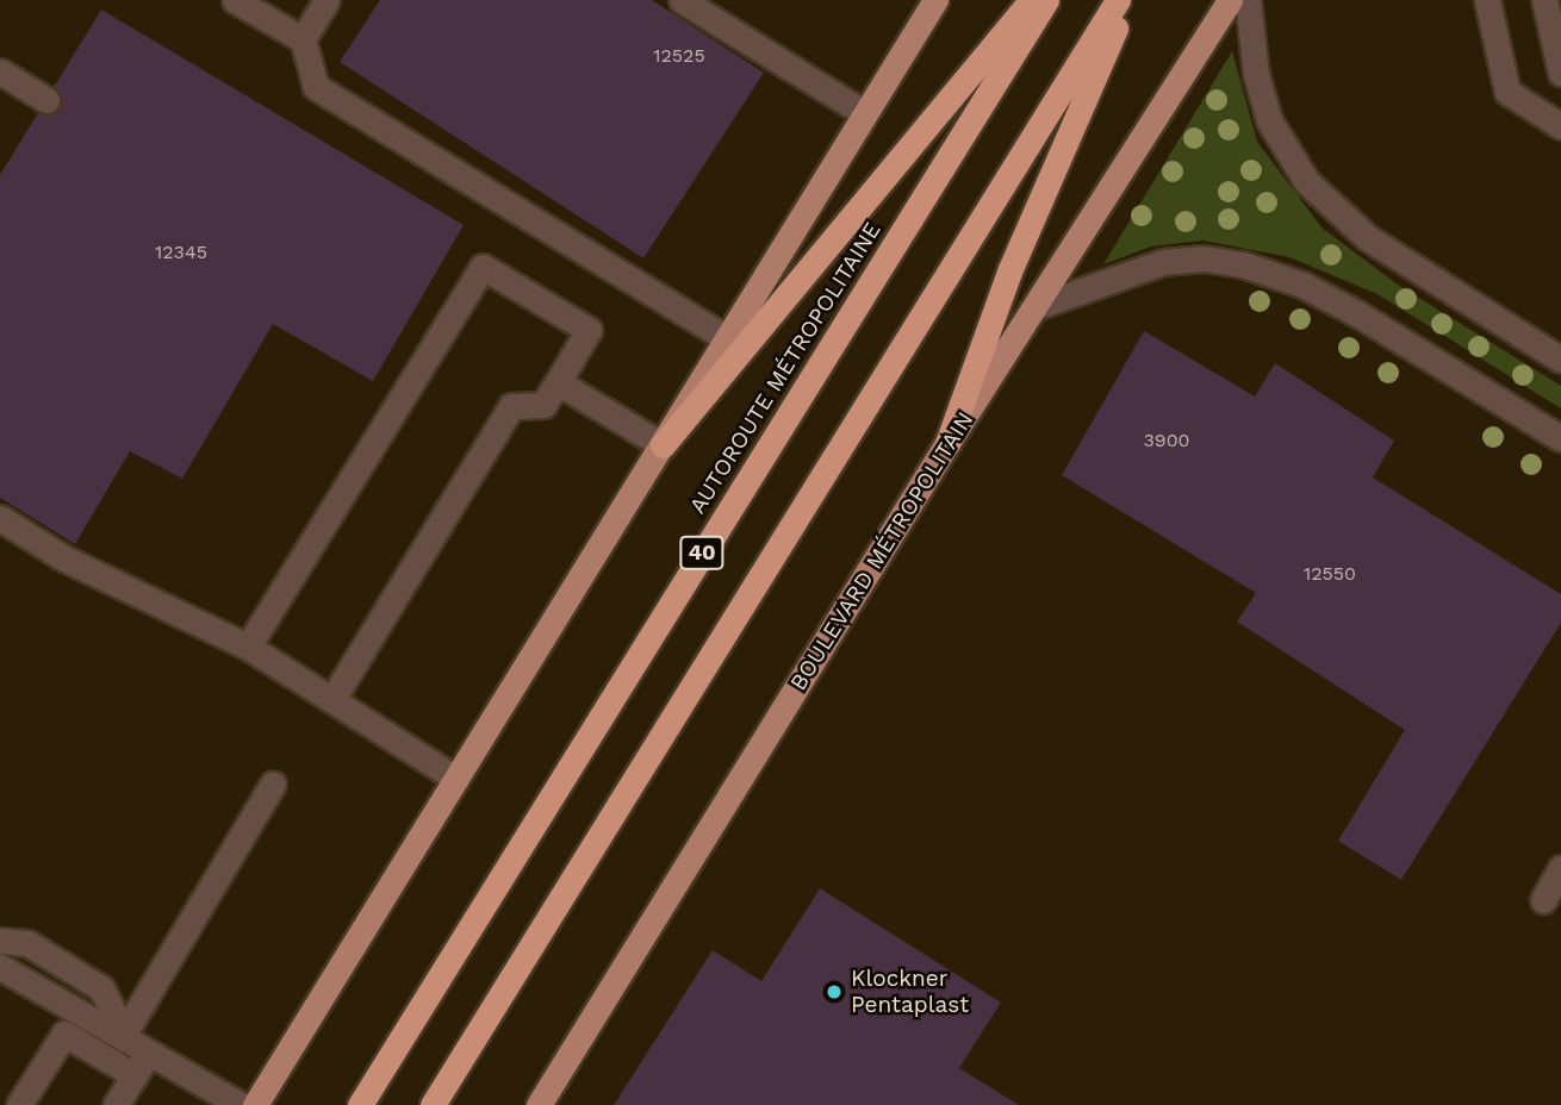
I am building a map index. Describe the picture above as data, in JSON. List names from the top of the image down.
{
  "streets": {
    "highway": ["AUTOROUTE MÉTROPOLITAINE", "40"],
    "main road": ["BOULEVARD MÉTROPOLITAIN"]
  },
  "places": ["Klockner Pentaplast"],
  "house_numbers": [
    "12525",
    "12345",
    "3900",
    "12550"
  ]
}
